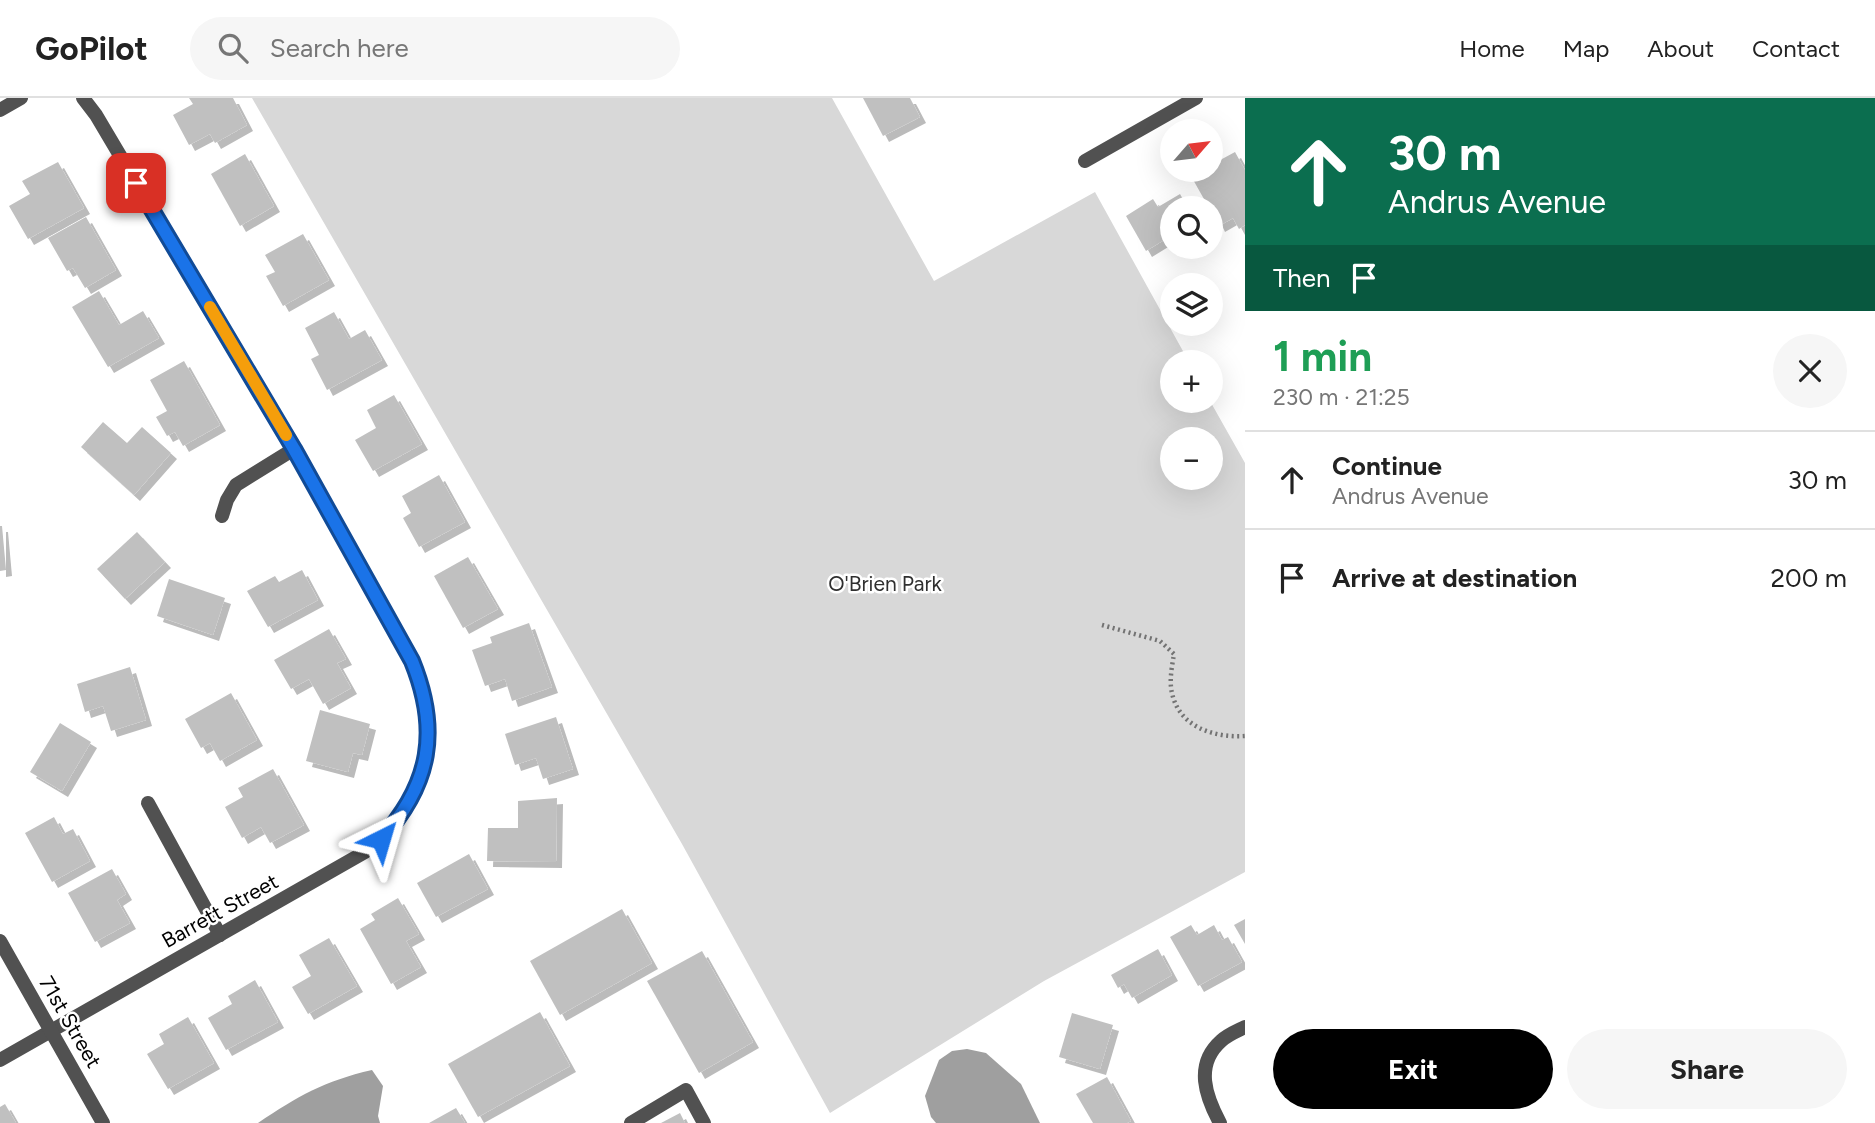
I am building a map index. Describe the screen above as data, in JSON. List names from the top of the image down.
{
  "streets": {
    "street": ["Barrett Street", "71st Street"]
  },
  "crossings": [
    ["Barrett Street", "71st Street"]
  ],
  "parks": ["O'Brien Park"],
  "north": "top right",
  "page": {
    "header": "GoPilot",
    "search": "Search here",
    "nav": [
      "Home",
      "Map",
      "About",
      "Contact"
    ],
    "turn": ["30 m", "Andrus Avenue"],
    "map_buttons": ["+", "−"],
    "then": "Then",
    "heading": ["1 min", "230 m · 21:25"],
    "list": [
      {
        "name": "Continue",
        "note": "Andrus Avenue",
        "value": "30 m"
      },
      {
        "name": "Arrive at destination",
        "value": "200 m"
      }
    ],
    "buttons": ["Exit", "Share"]
  }
}
